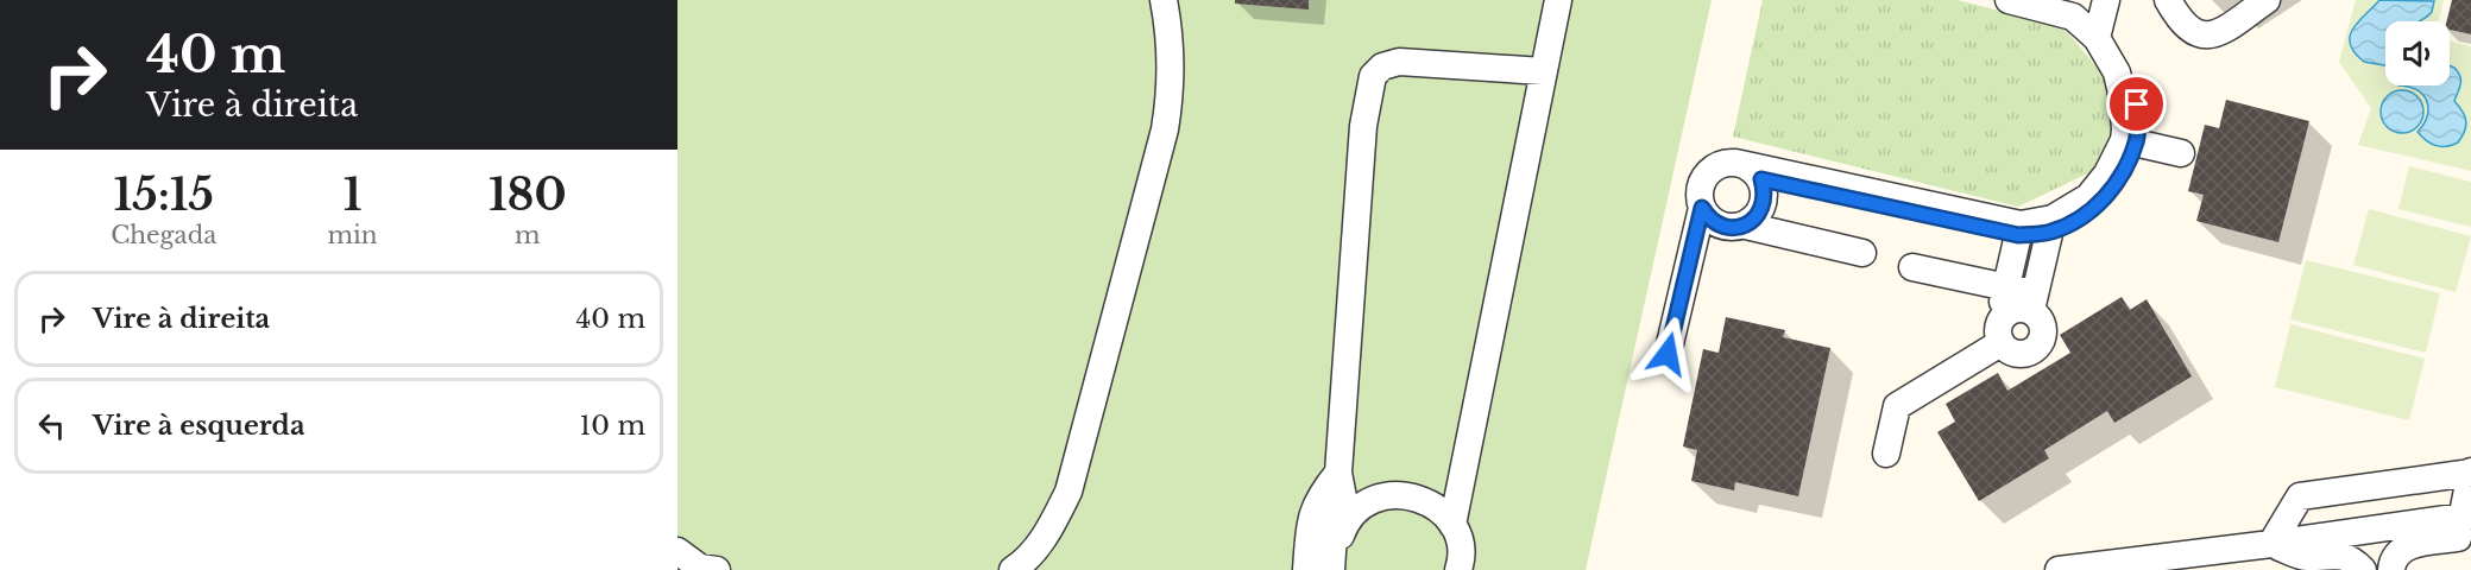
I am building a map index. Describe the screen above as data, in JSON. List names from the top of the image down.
{
  "page": {
    "turn": ["40 m", "Vire à direita"],
    "eta": [
      "15:15",
      "Chegada",
      "1",
      "min",
      "180",
      "m"
    ],
    "list": [
      {
        "name": "Vire à direita",
        "value": "40 m"
      },
      {
        "name": "Vire à esquerda",
        "value": "10 m"
      }
    ]
  }
}
